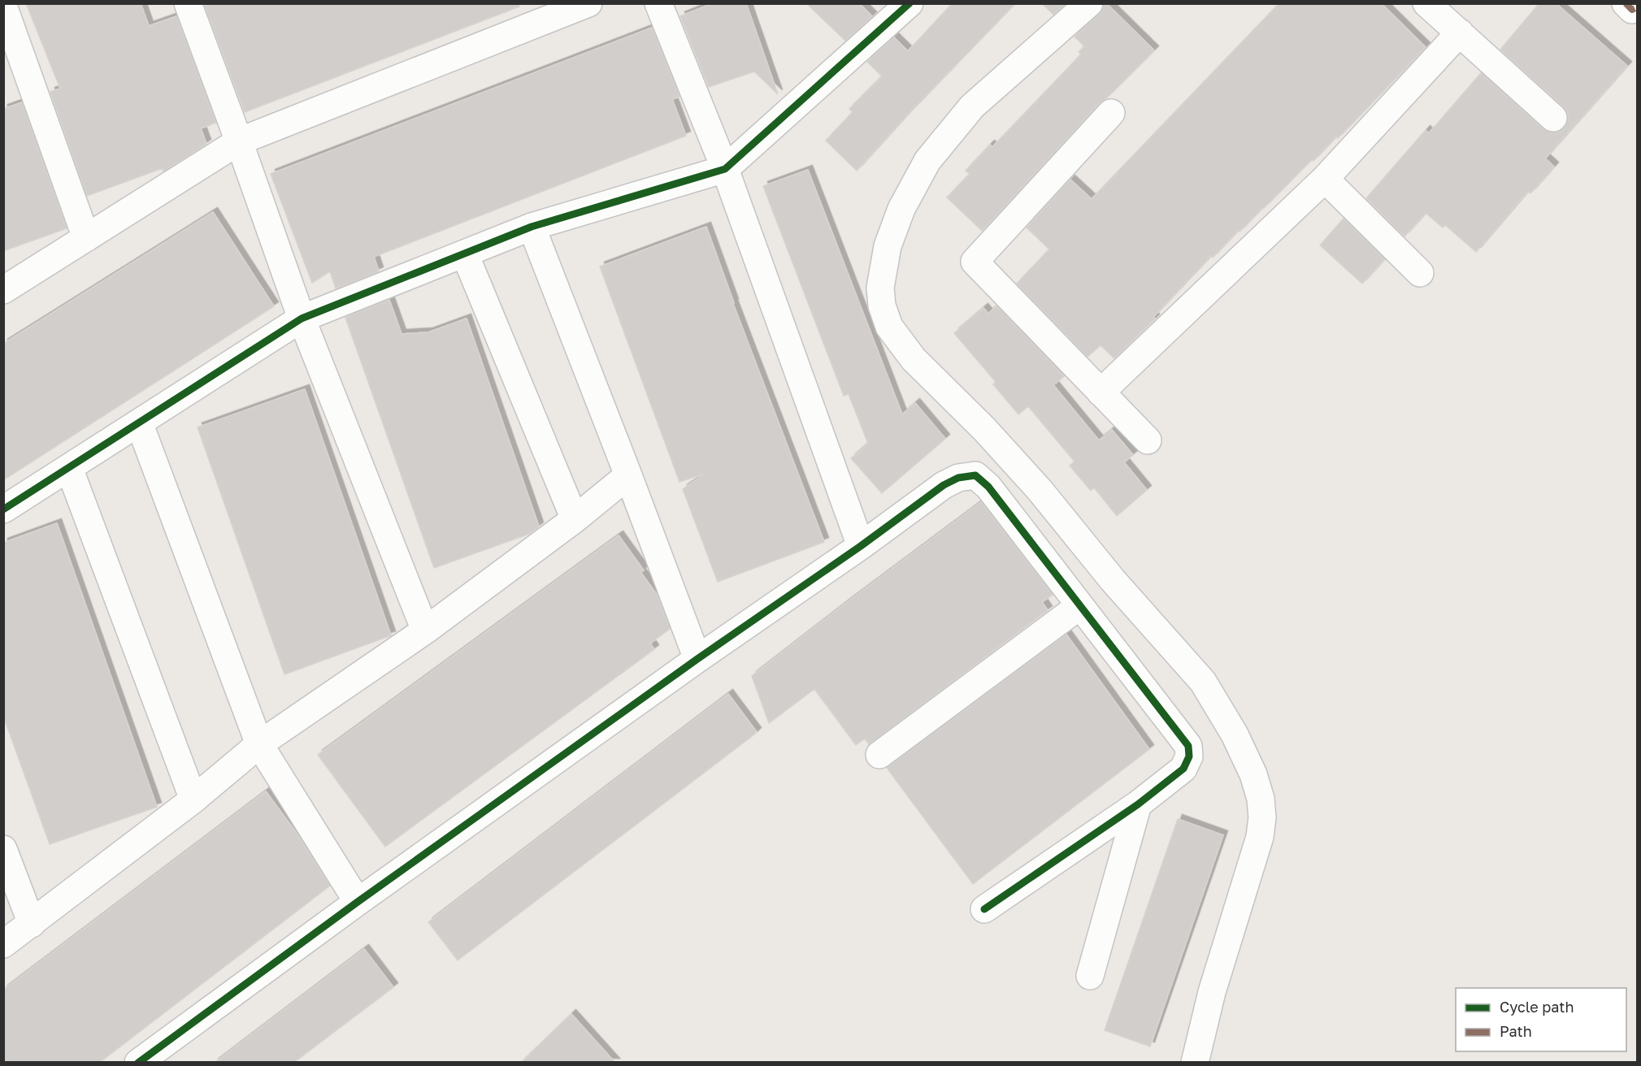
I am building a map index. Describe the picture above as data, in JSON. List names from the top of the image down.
{
  "legend": ["Cycle path", "Path"]
}
